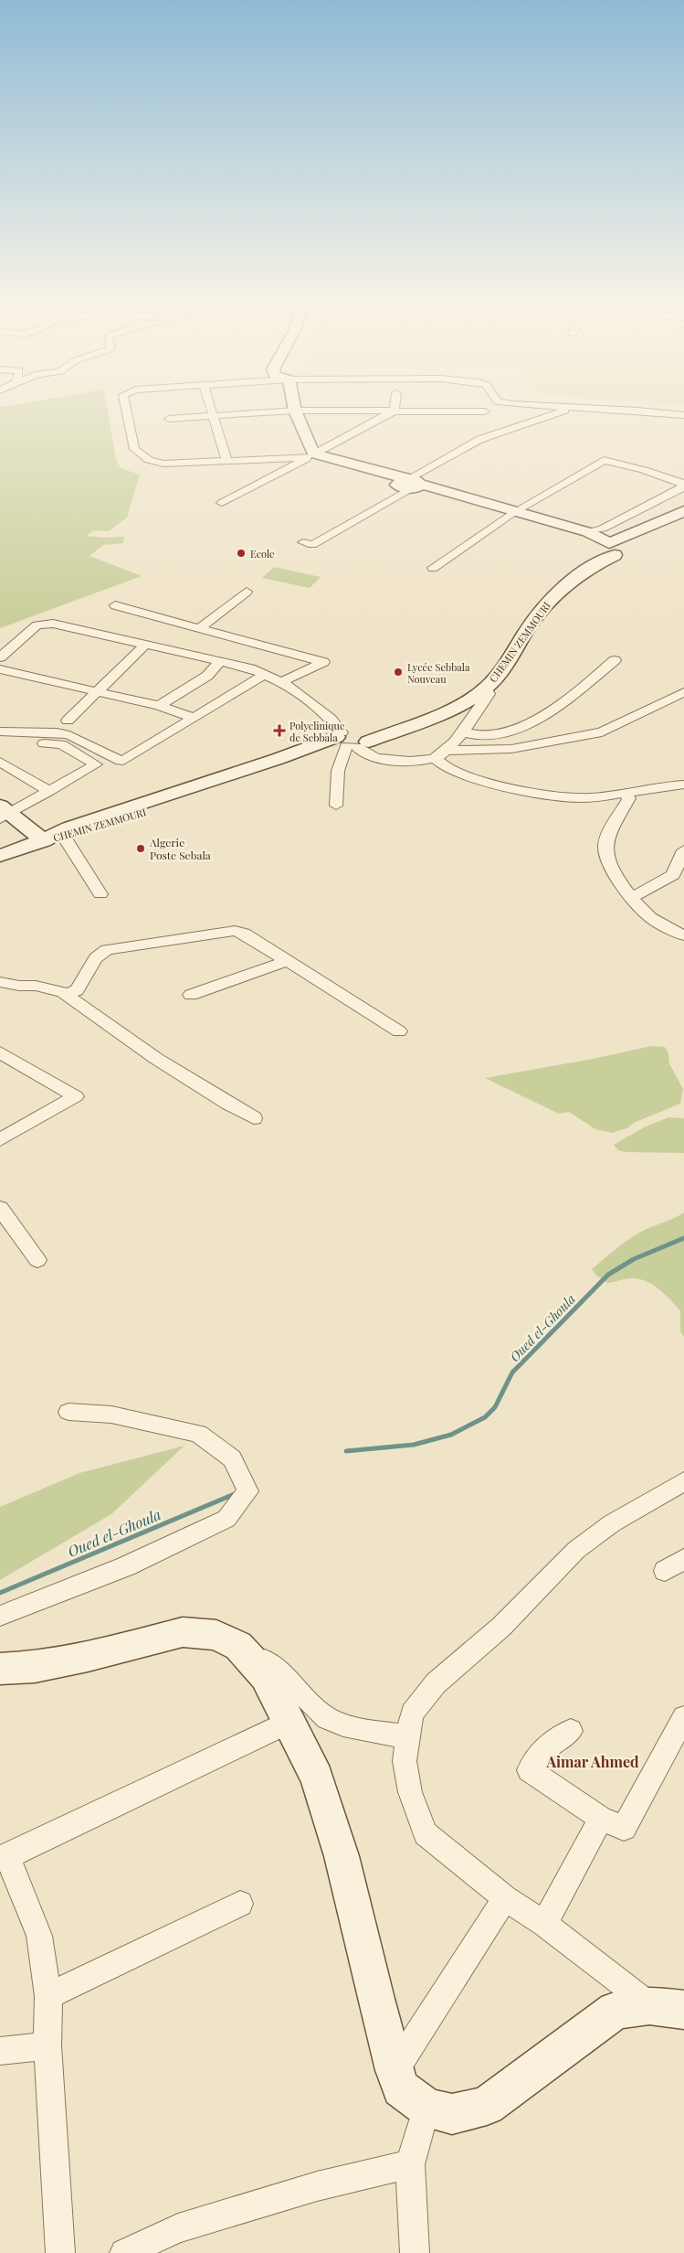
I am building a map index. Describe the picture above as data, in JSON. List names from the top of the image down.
{
  "streets": {
    "street": ["CHEMIN ZEMMOURI"]
  },
  "districts": ["Aimar Ahmed"],
  "water": ["Oued el-Ghoula"],
  "places": {
    "other": ["Ecole", "Lycée Sebbala Nouveau", "Algerie Poste Sebala"],
    "health": ["Polyclinique de Sebbala"]
  }
}
